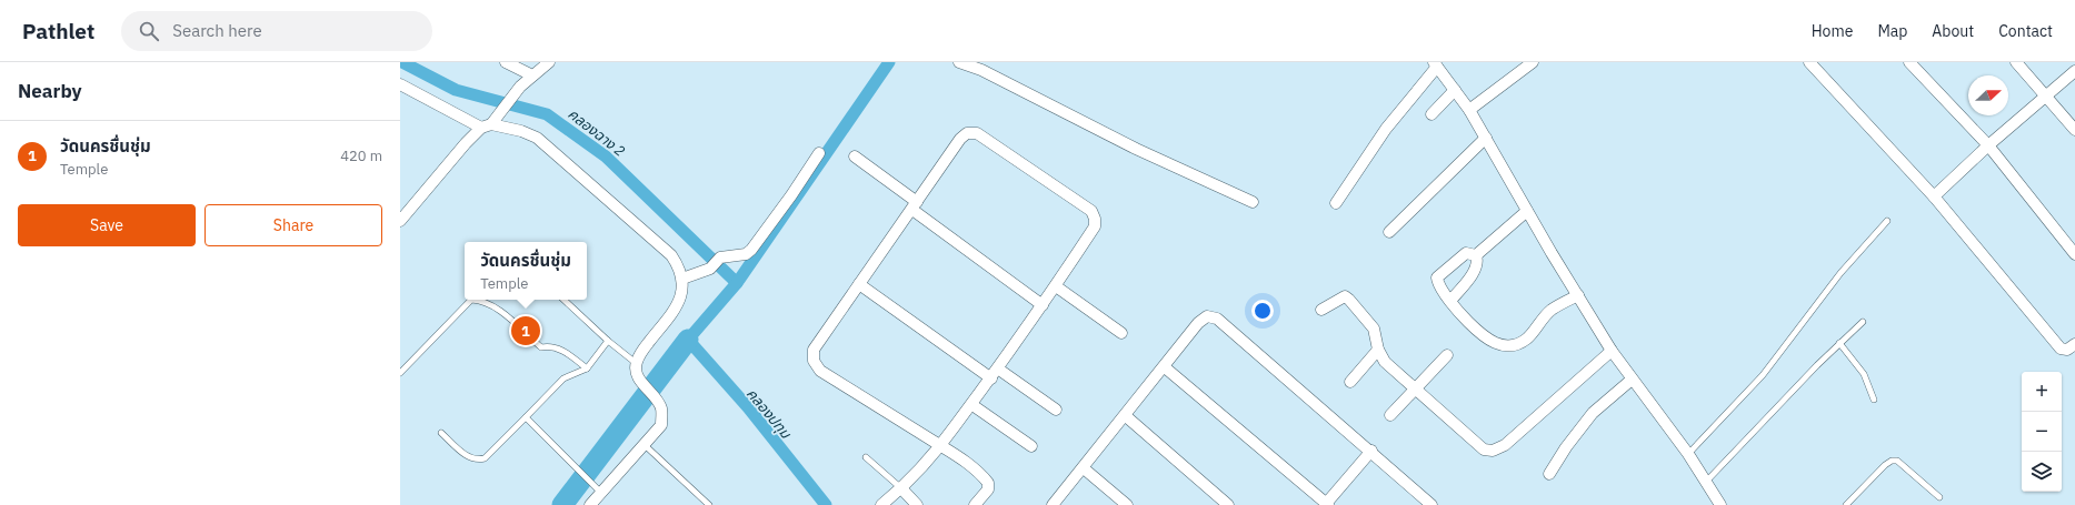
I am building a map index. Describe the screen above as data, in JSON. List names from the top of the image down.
{
  "water": ["คลองฉาง 2", "คลองปทุม"],
  "north": "right",
  "page": {
    "header": "Pathlet",
    "search": "Search here",
    "nav": [
      "Home",
      "Map",
      "About",
      "Contact"
    ],
    "heading": "Nearby",
    "list": [
      {
        "mark": "1",
        "name": "วัดนครชื่นชุ่ม",
        "note": "Temple",
        "value": "420 m"
      }
    ],
    "buttons": ["Save", "Share"],
    "popup": ["วัดนครชื่นชุ่ม", "Temple"],
    "pins": "1",
    "map_buttons": ["+", "−"]
  }
}
